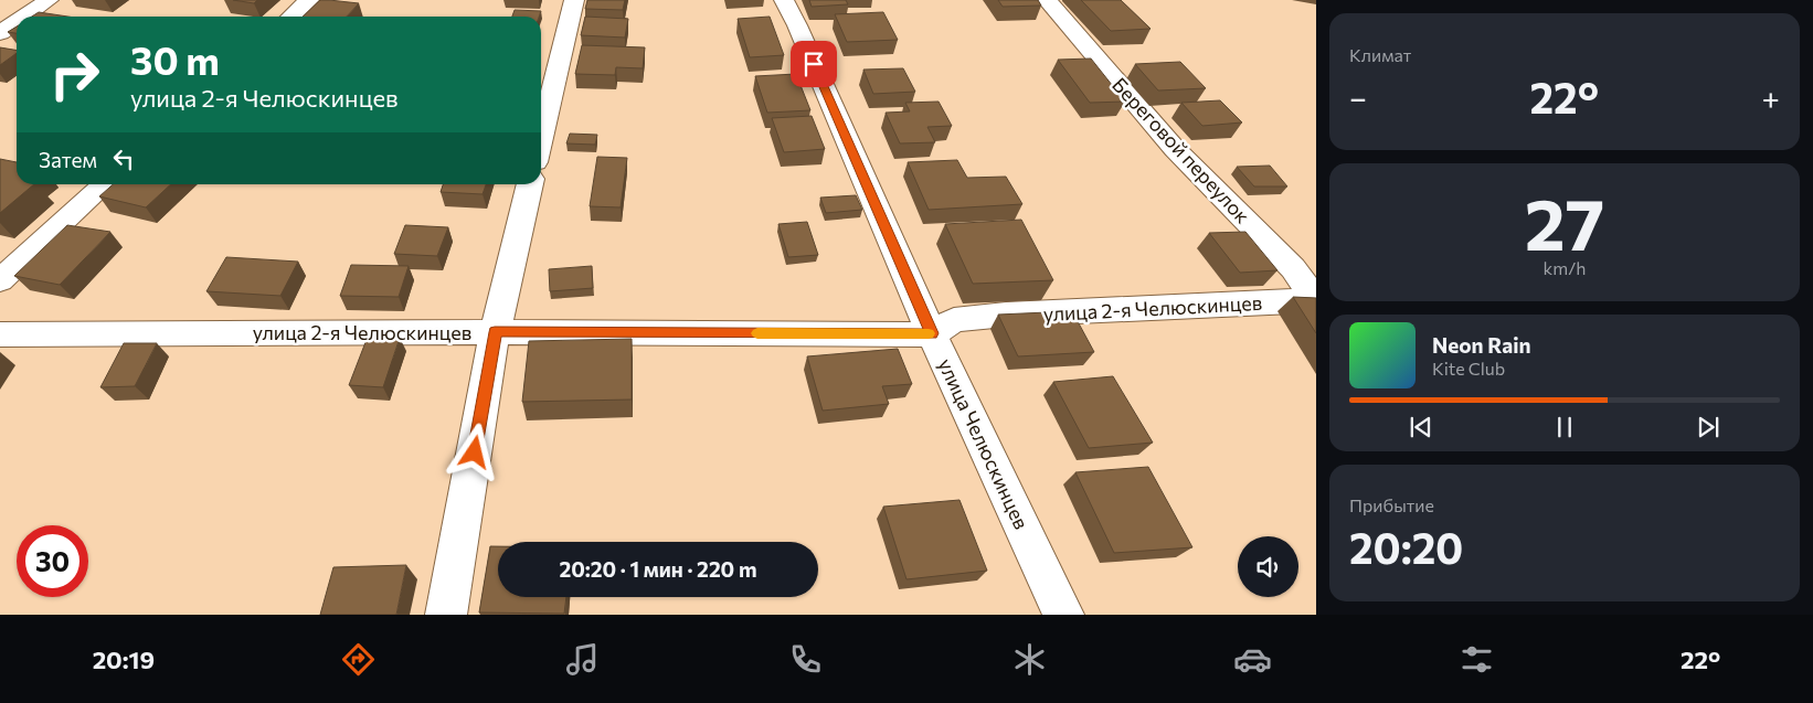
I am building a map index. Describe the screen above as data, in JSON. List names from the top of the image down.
{
  "streets": {
    "street": ["Береговой переулок", "улица 2-я Челюскинцев", "улица Челюскинцев"]
  },
  "crossings": [
    ["Береговой переулок", "улица 2-я Челюскинцев"],
    ["улица 2-я Челюскинцев", "улица Челюскинцев"]
  ],
  "page": {
    "tile": [
      "Климат",
      ["27", "km/h"],
      ["Прибытие", "20:20"]
    ],
    "turn": ["30 m", "улица 2-я Челюскинцев"],
    "heat": ["−", "22°", "+"],
    "then": "Затем",
    "song": ["Neon Rain", "Kite Club"],
    "limit": "30",
    "trip": "20:20 · 1 мин · 220 m",
    "tabs": ["20:19", "22°"]
  }
}
